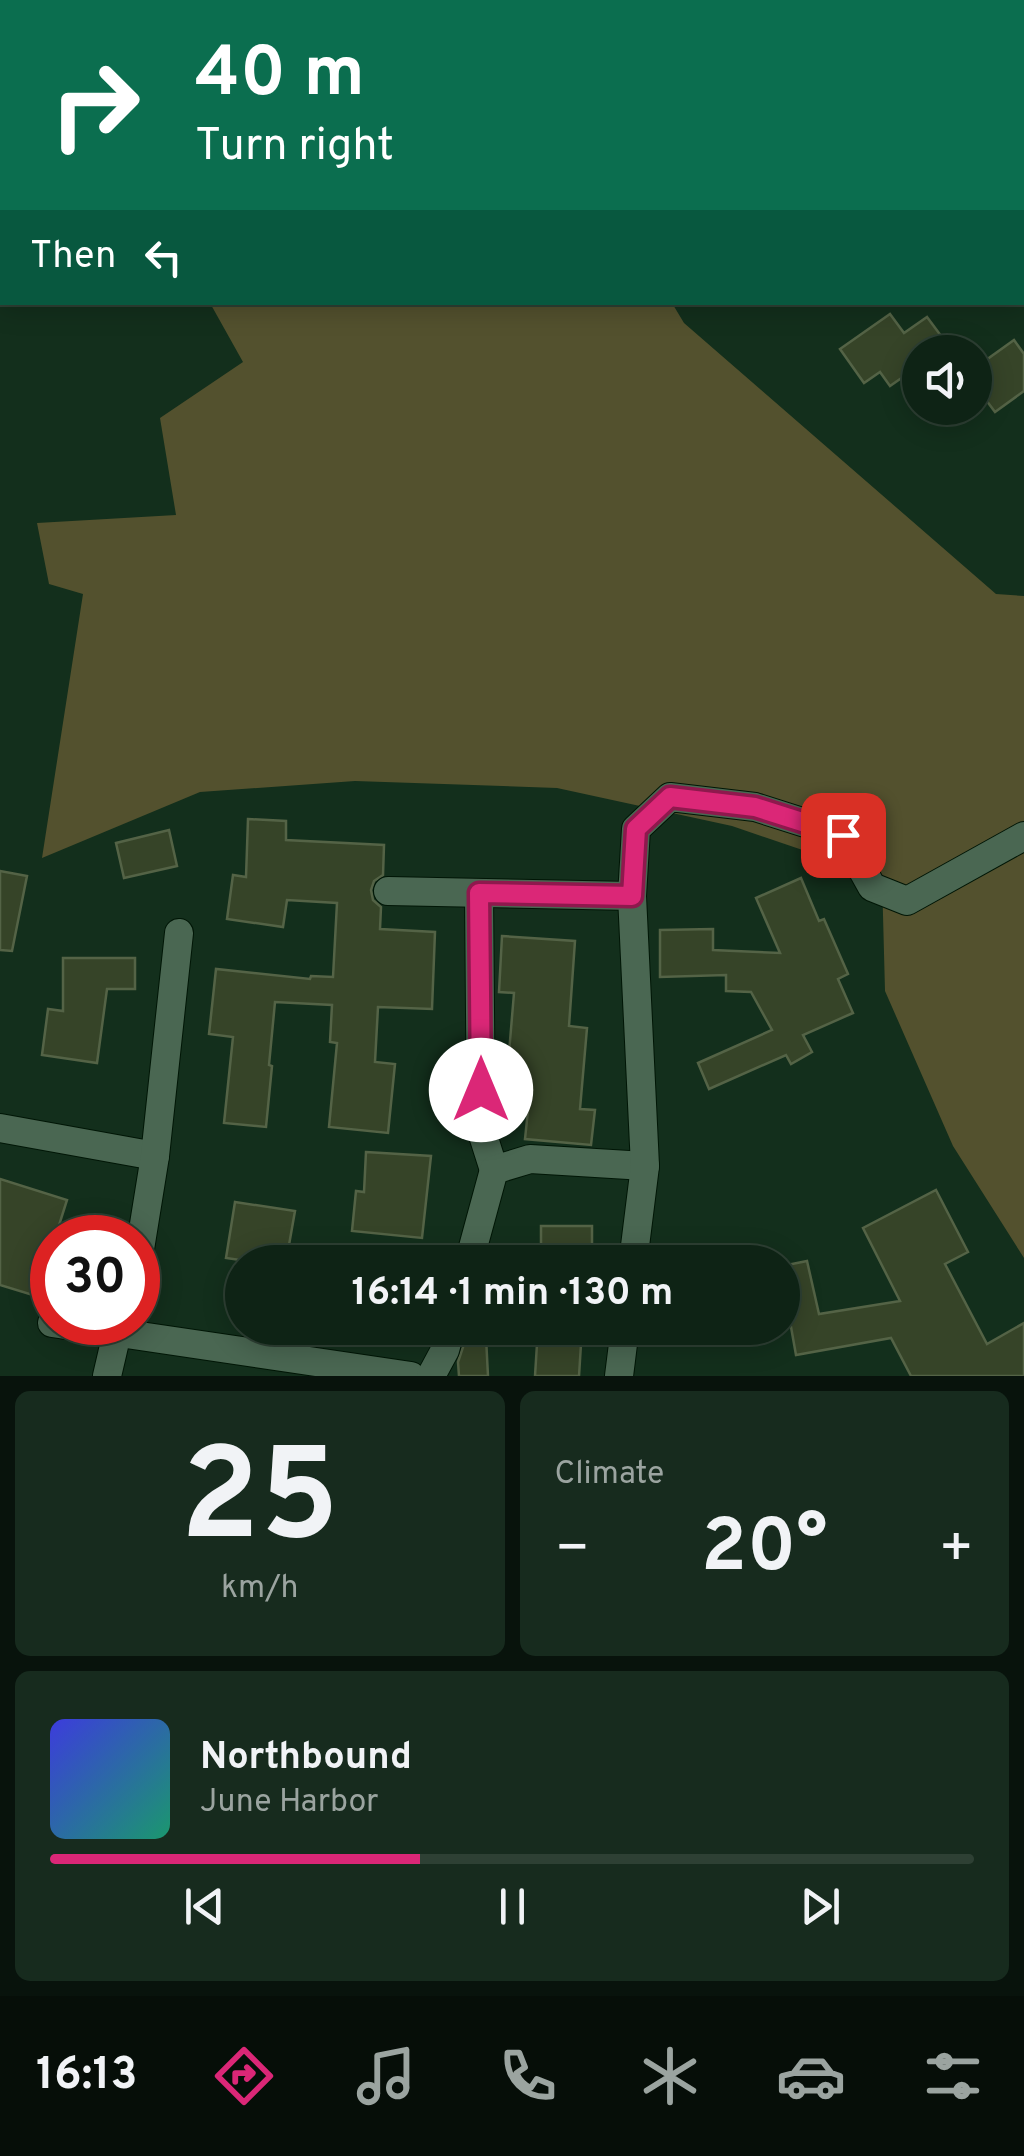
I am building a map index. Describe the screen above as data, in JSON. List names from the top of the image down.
{
  "page": {
    "turn": ["40 m", "Turn right"],
    "then": "Then",
    "limit": "30",
    "trip": "16:14 · 1 min · 130 m",
    "tile": [
      ["25", "km/h"],
      "Climate"
    ],
    "heat": ["−", "20°", "+"],
    "song": ["Northbound", "June Harbor"],
    "tabs": "16:13"
  }
}
